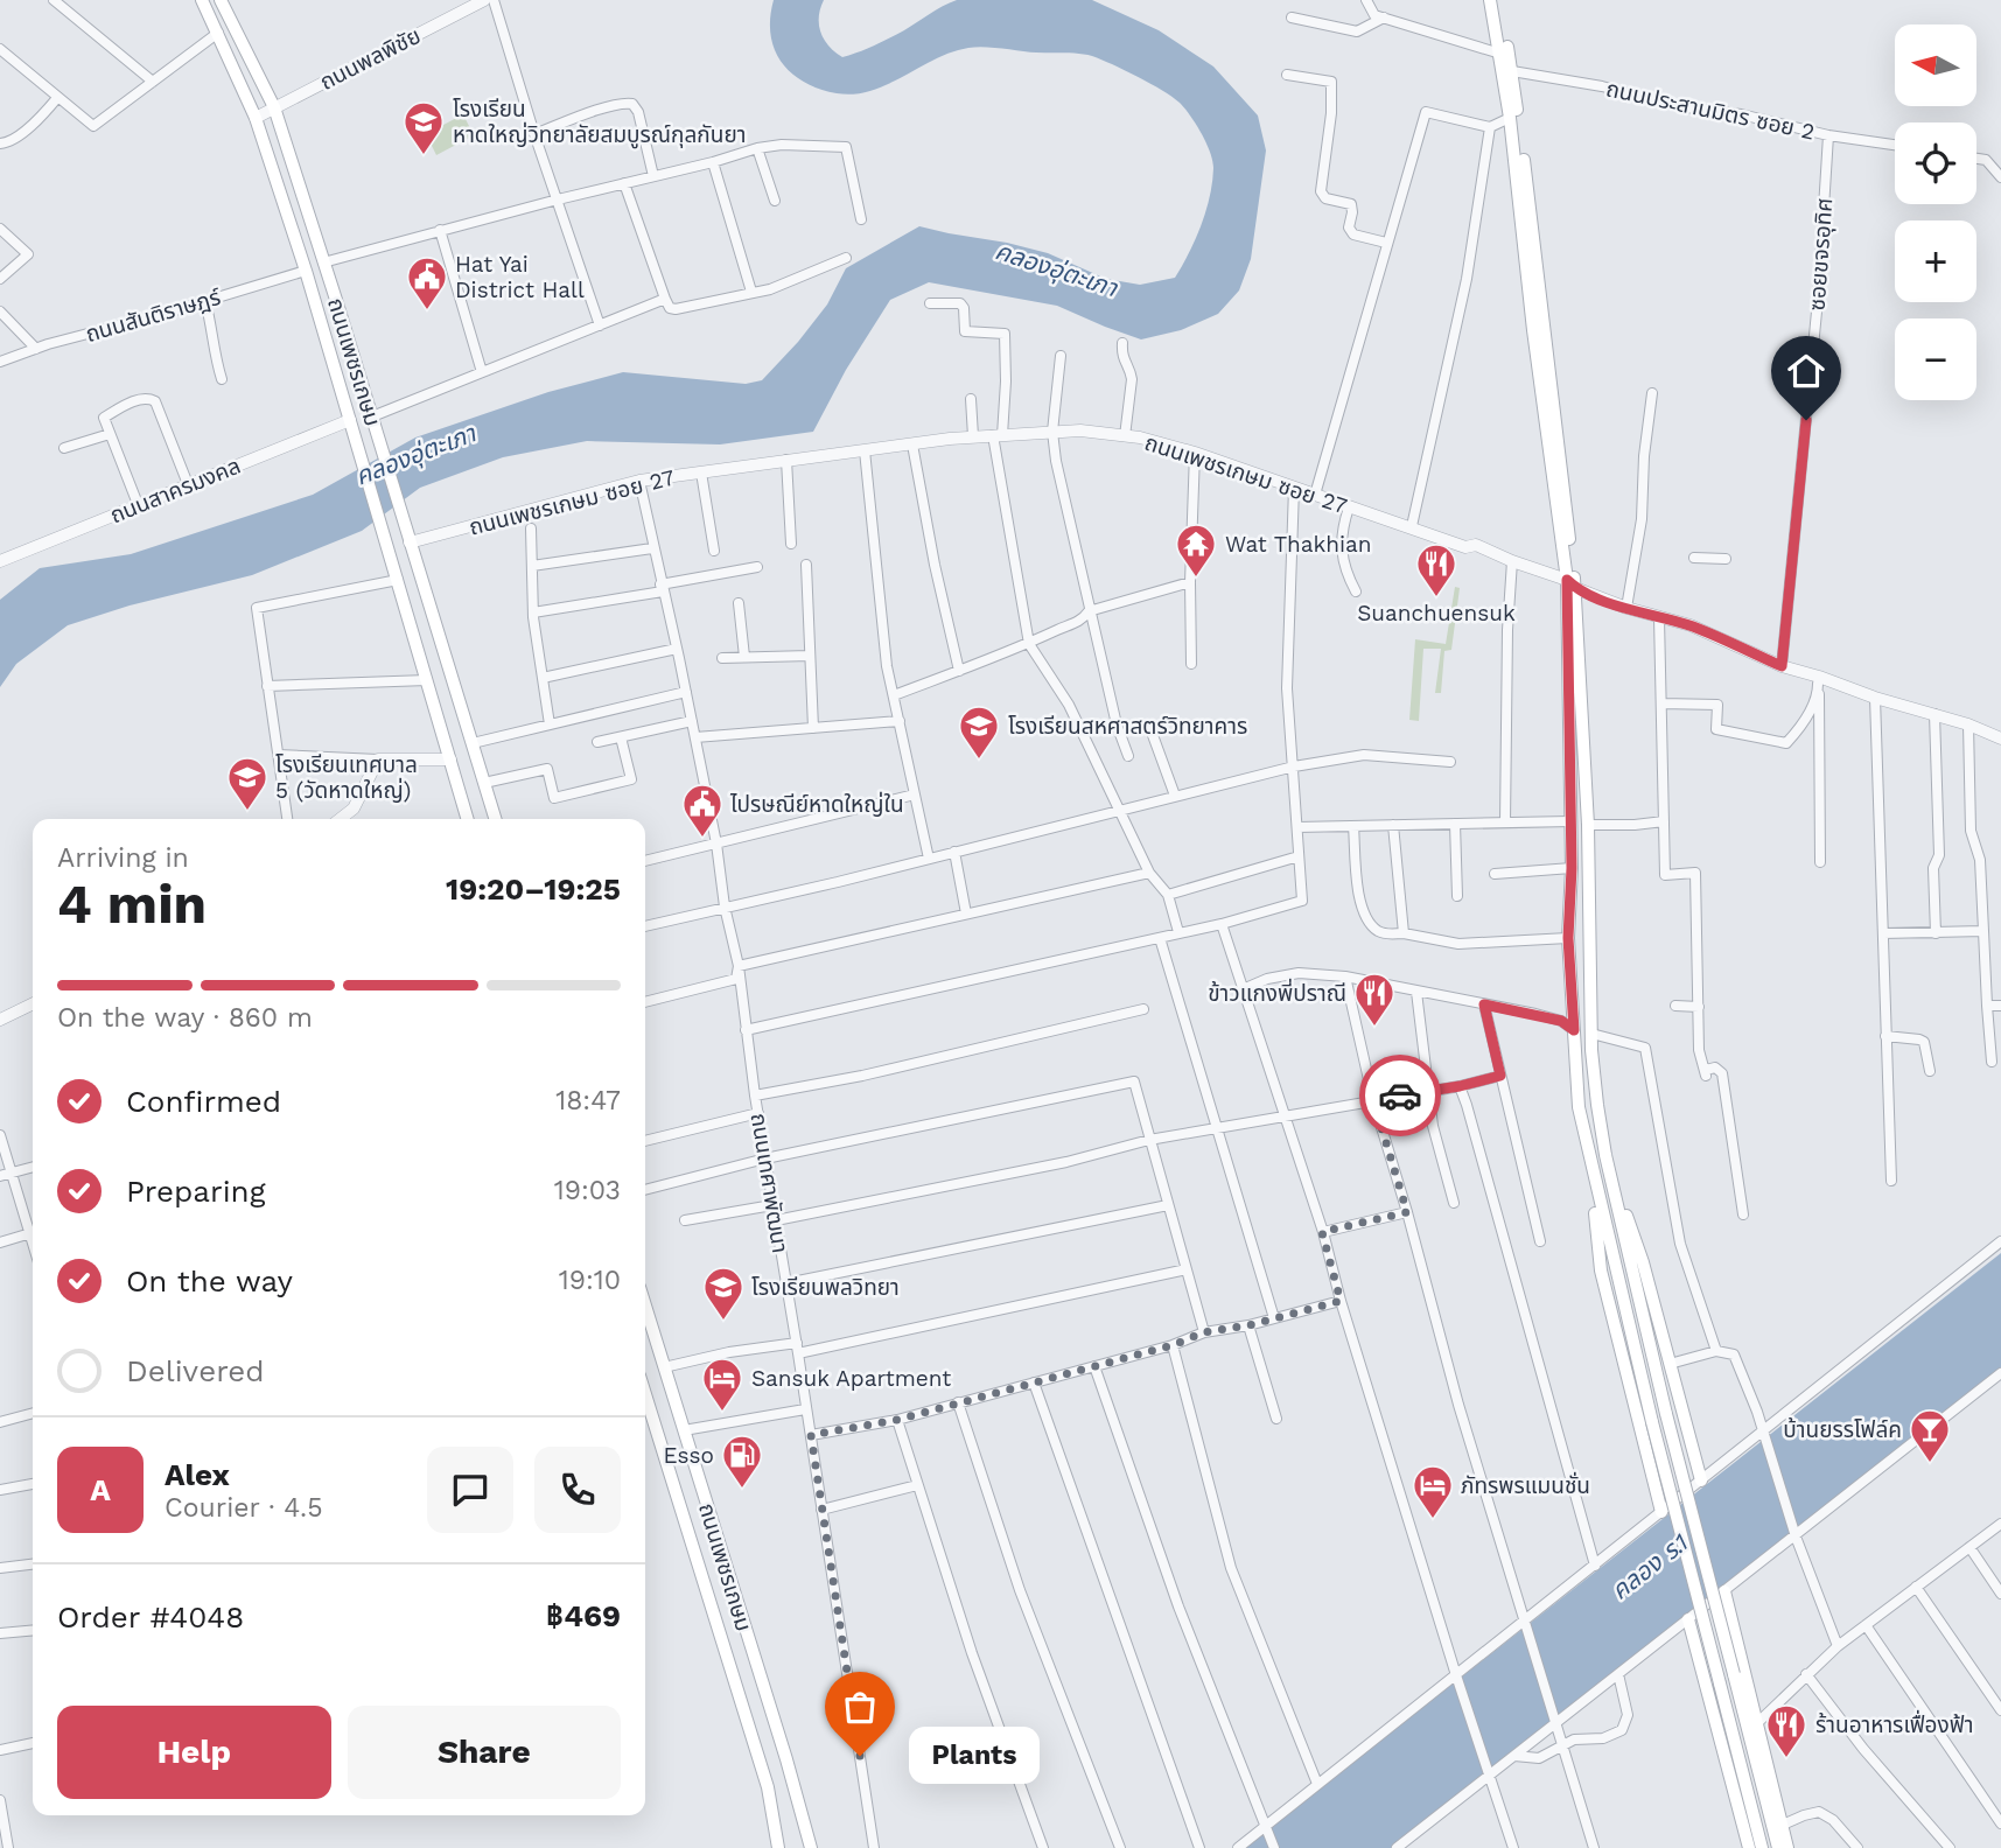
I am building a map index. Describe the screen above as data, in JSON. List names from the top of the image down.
{
  "streets": {
    "main road": ["ถนนเพชรเกษม"],
    "street": [
      "ถนนพลพิชัย",
      "ถนนประสานมิตร ซอย 2",
      "ซอยขจรอุทิศ",
      "ถนนสันติราษฎร์",
      "ถนนเพชรเกษม ซอย 27",
      "ถนนสาครมงคล",
      "ถนนเทศาพัฒนา"
    ]
  },
  "crossings": [
    ["ถนนพลพิชัย", "ถนนเพชรเกษม"],
    ["ถนนประสานมิตร ซอย 2", "ซอยขจรอุทิศ"],
    ["ซอยขจรอุทิศ", "ถนนเพชรเกษม ซอย 27"],
    ["ถนนสันติราษฎร์", "ถนนเพชรเกษม"],
    ["ถนนเพชรเกษม", "ถนนเพชรเกษม ซอย 27"],
    ["ถนนเพชรเกษม", "ถนนสาครมงคล"],
    ["ถนนเพชรเกษม ซอย 27", "ถนนเทศาพัฒนา"]
  ],
  "water": ["คลองอุ่ตะเภา", "คลอง ร.1"],
  "places": {
    "school or university": [
      "โรงเรียน หาดใหญ่วิทยาลัยสมบูรณ์กุลกันยา",
      "โรงเรียนสหศาสตร์วิทยาคาร",
      "โรงเรียนเทศบาล 5 (วัดหาดใหญ่)",
      "โรงเรียนพลวิทยา"
    ],
    "public building": ["Hat Yai District Hall", "ไปรษณีย์หาดใหญ่ใน"],
    "temple": ["Wat Thakhian"],
    "restaurant": ["Suanchuensuk", "ข้าวแกงพี่ปราณี", "ร้านอาหารเฟื่องฟ้า"],
    "hotel": ["Sansuk Apartment", "ภัทรพรแมนชั่น"],
    "bar": ["บ้านยรรโฟล์ค"],
    "fuel station": ["Esso"],
    "other": ["Plants"]
  },
  "north": "left",
  "page": {
    "map_buttons": ["+", "−"],
    "heading": ["4 min", "Arriving in", "19:20–19:25"],
    "panel": [
      "Alex",
      "Courier · 4.5",
      "Order #4048",
      "฿469"
    ],
    "bar": "On the way · 860 m",
    "list": [
      ["Confirmed", "18:47"],
      ["Preparing", "19:03"],
      ["On the way", "19:10"],
      "Delivered"
    ],
    "round": "A",
    "buttons": ["Help", "Share"],
    "bubble": "Plants"
  }
}
